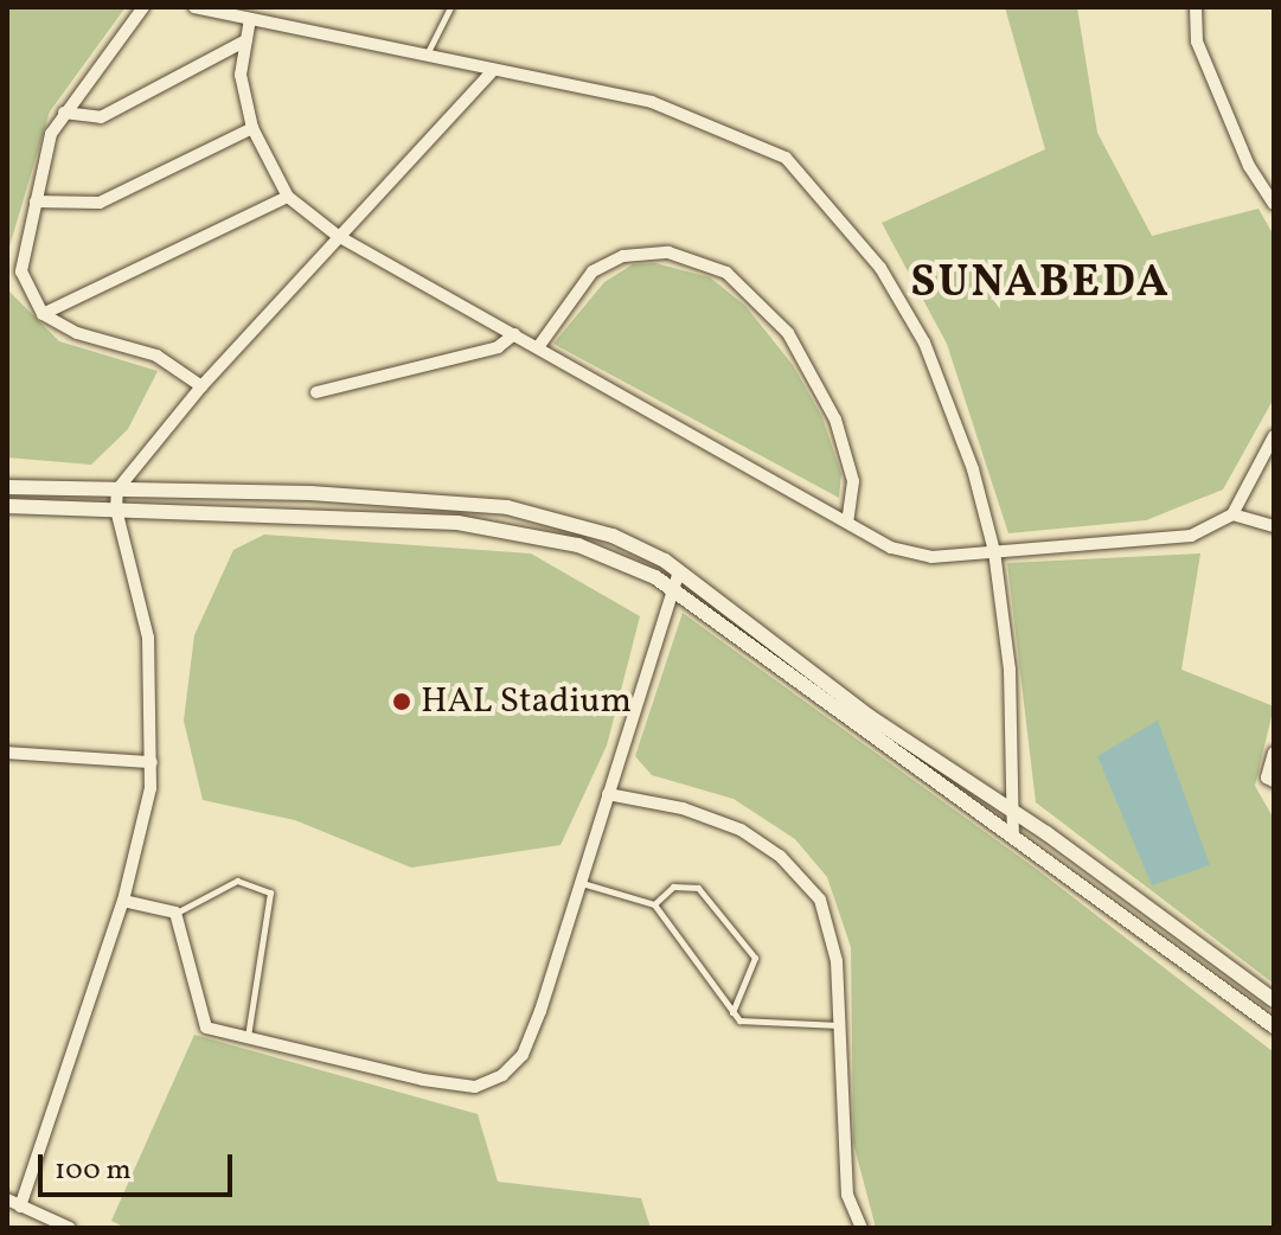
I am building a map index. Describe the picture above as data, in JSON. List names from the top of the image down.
{
  "districts": ["SUNABEDA"],
  "places": ["HAL Stadium"],
  "scale_bar": "100 m"
}
